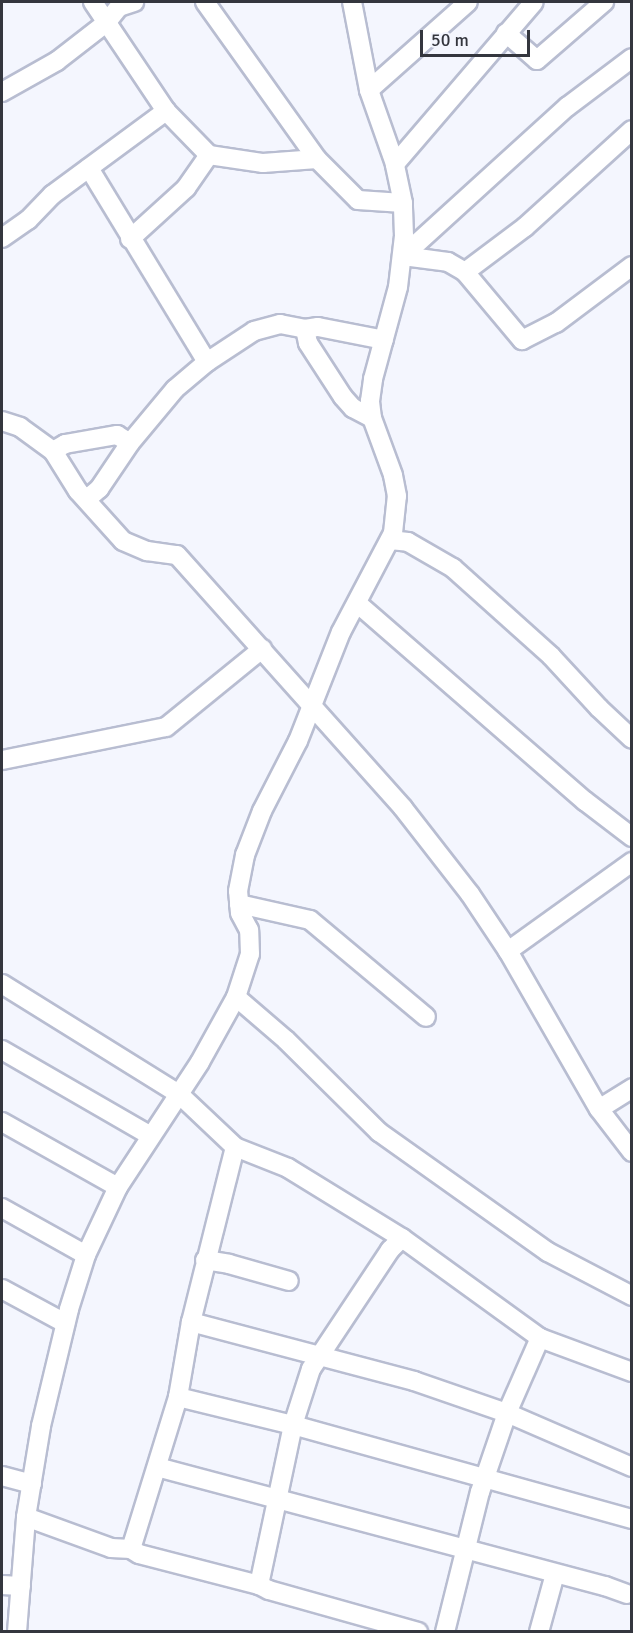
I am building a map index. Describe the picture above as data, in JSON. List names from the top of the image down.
{
  "scale_bar": "50 m"
}
